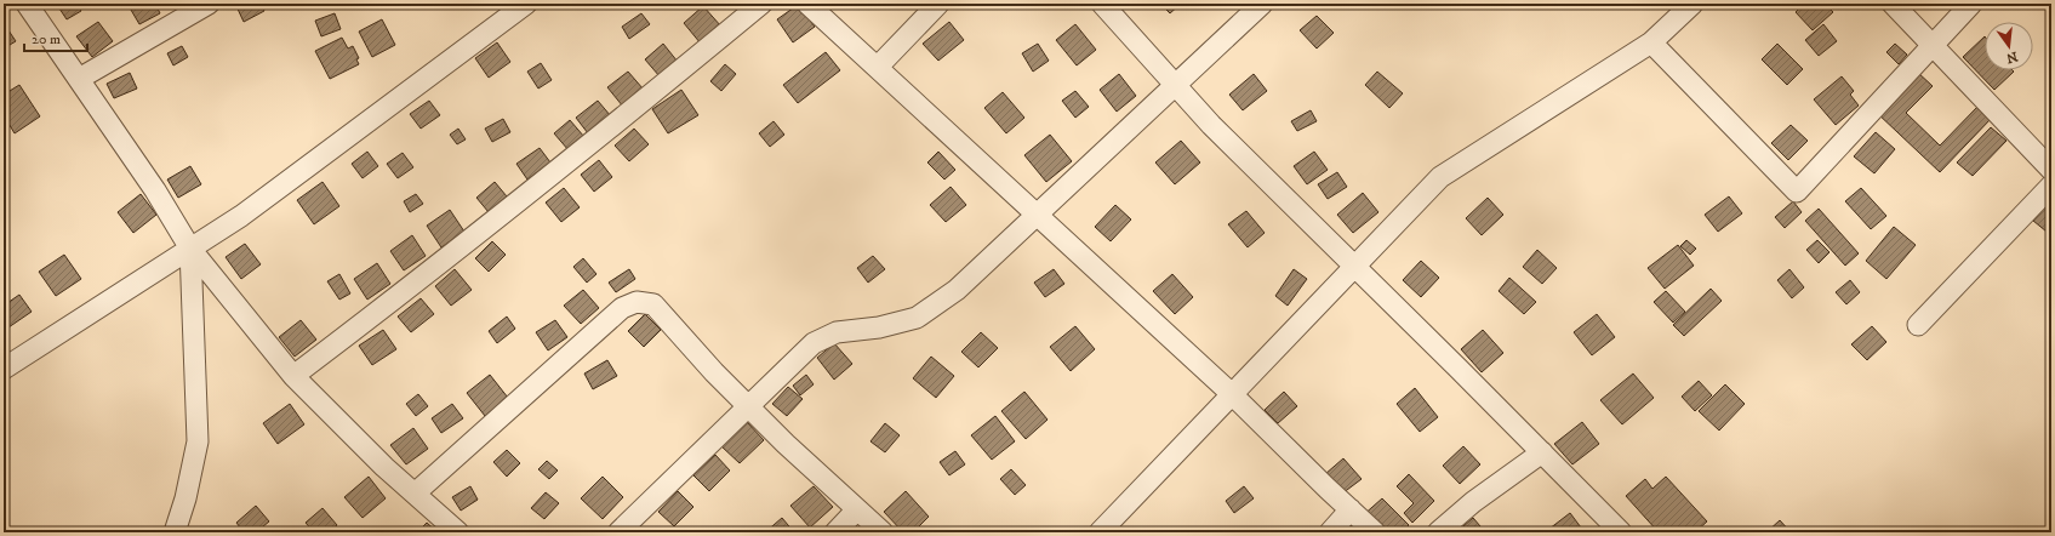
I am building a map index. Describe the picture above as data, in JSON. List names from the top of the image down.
{
  "scale_bar": "20 m",
  "north": "bottom"
}
